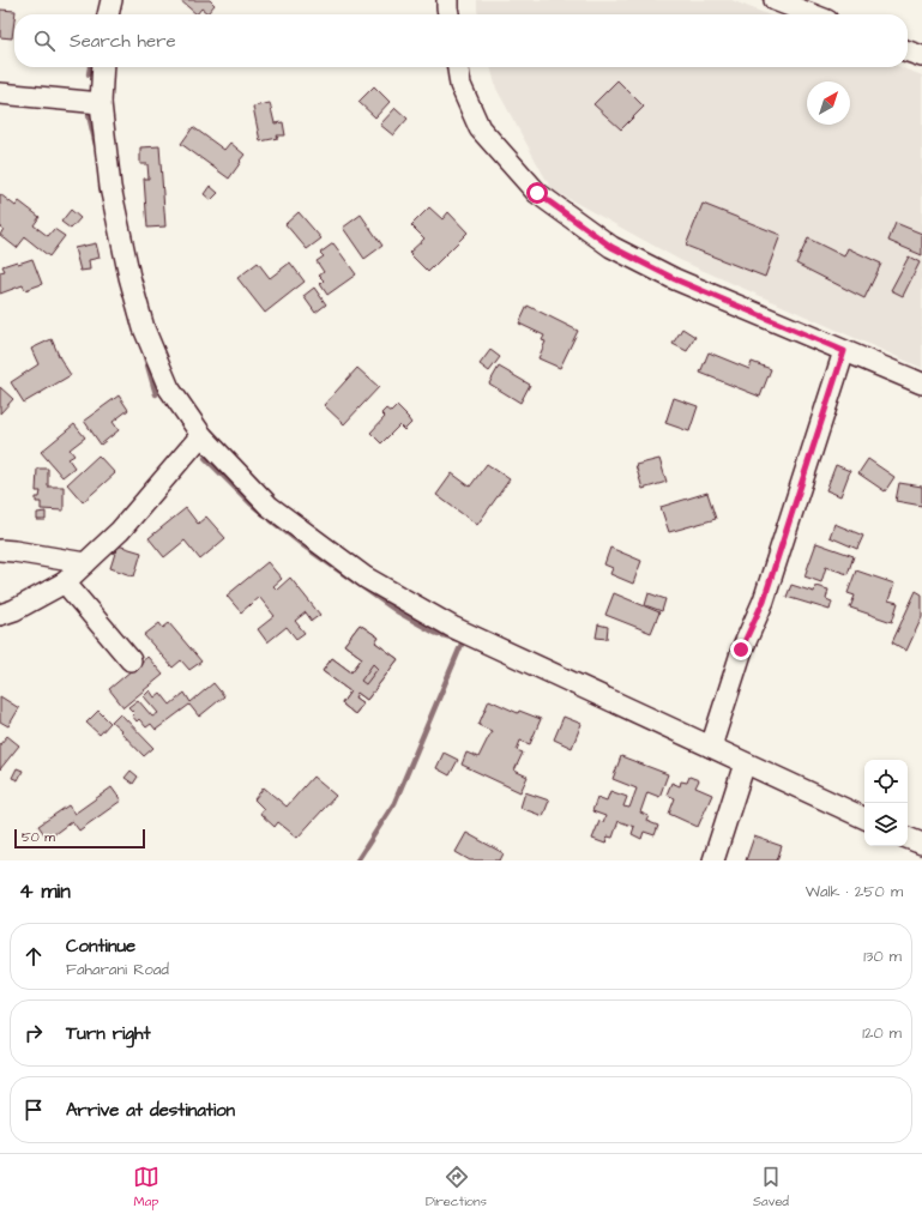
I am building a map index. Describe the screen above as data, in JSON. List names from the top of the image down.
{
  "scale_bar": "50 m",
  "north": "top right",
  "page": {
    "search": "Search here",
    "scale": "50 m",
    "heading": ["4 min", "Walk · 250 m"],
    "list": [
      ["Continue", "Faharani Road", "130 m"],
      ["Turn right", "120 m"],
      "Arrive at destination"
    ],
    "nav": ["Map", "Directions", "Saved"]
  }
}
